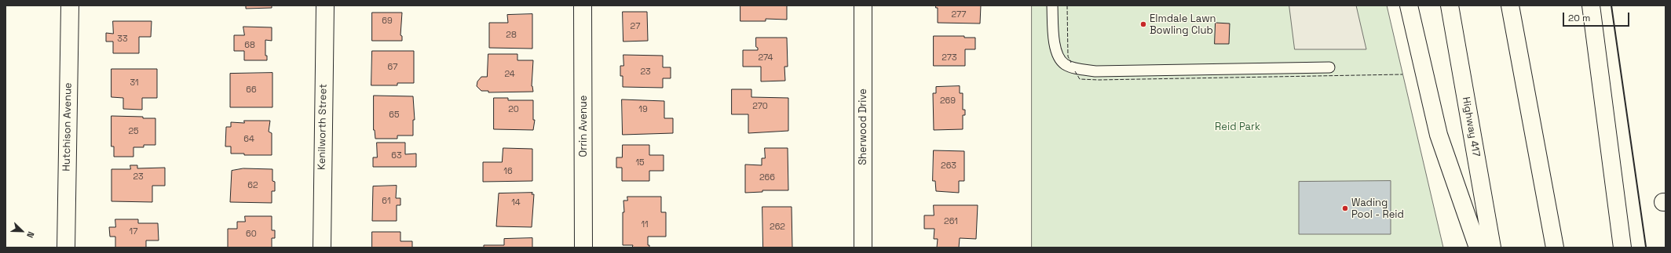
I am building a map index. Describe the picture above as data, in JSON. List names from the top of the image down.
{
  "streets": {
    "main road": [
      "Orrin Avenue",
      "Hutchison Avenue",
      "Kenilworth Street",
      "Sherwood Drive",
      "Highway 417"
    ]
  },
  "parks": ["Reid Park"],
  "places": ["Elmdale Lawn Bowling Club", "Wading Pool - Reid"],
  "house_numbers": [
    "277",
    "69",
    "27",
    "28",
    "33",
    "68",
    "274",
    "273",
    "67",
    "23",
    "24",
    "31",
    "66",
    "269",
    "270",
    "20",
    "19",
    "65",
    "25",
    "64",
    "63",
    "15",
    "263",
    "16",
    "23",
    "266",
    "62",
    "61",
    "14",
    "261",
    "11",
    "262",
    "17",
    "60"
  ],
  "scale_bar": "20 m",
  "north": "bottom right"
}
